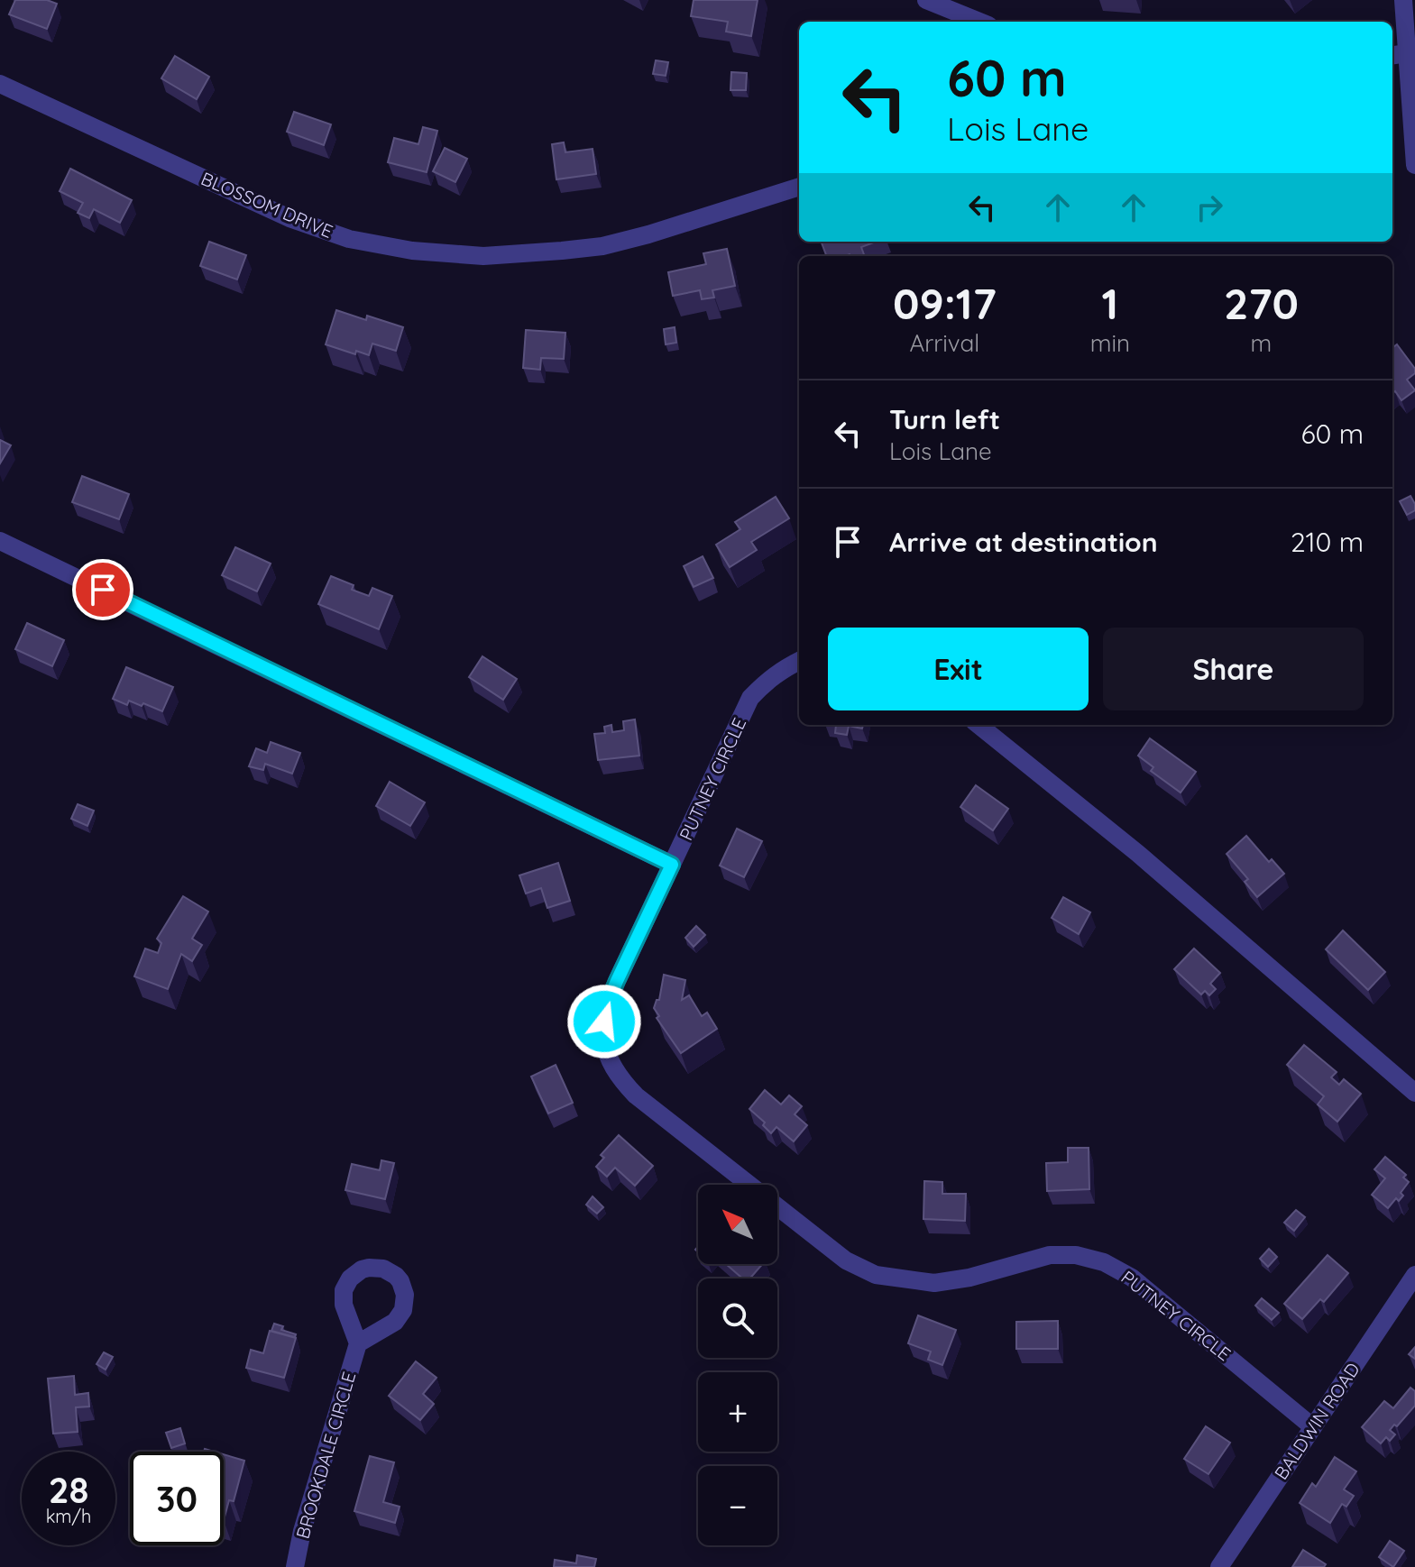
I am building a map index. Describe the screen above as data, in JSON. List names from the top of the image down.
{
  "streets": {
    "street": [
      "BLOSSOM DRIVE",
      "PUTNEY CIRCLE",
      "BALDWIN ROAD",
      "BROOKDALE CIRCLE"
    ]
  },
  "crossings": [
    ["PUTNEY CIRCLE", "BALDWIN ROAD"]
  ],
  "north": "top left",
  "page": {
    "turn": ["60 m", "Lois Lane"],
    "eta": [
      "09:17",
      "Arrival",
      "1",
      "min",
      "270",
      "m"
    ],
    "list": [
      {
        "name": "Turn left",
        "note": "Lois Lane",
        "value": "60 m"
      },
      {
        "name": "Arrive at destination",
        "value": "210 m"
      }
    ],
    "buttons": ["Exit", "Share"],
    "map_buttons": ["+", "−"],
    "speed": "28 km/h",
    "limit": "30"
  }
}
